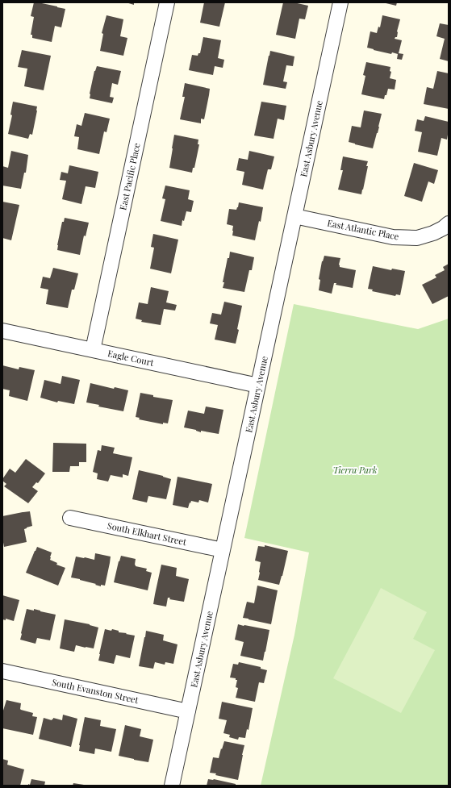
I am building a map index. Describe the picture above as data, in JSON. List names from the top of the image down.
{
  "streets": {
    "street": [
      "East Asbury Avenue",
      "East Pacific Place",
      "East Atlantic Place",
      "Eagle Court",
      "South Elkhart Street",
      "South Evanston Street"
    ]
  },
  "crossings": [
    ["East Asbury Avenue", "East Atlantic Place"],
    ["East Asbury Avenue", "Eagle Court"],
    ["East Asbury Avenue", "South Elkhart Street"],
    ["East Asbury Avenue", "South Evanston Street"],
    ["East Pacific Place", "Eagle Court"]
  ],
  "parks": ["Tierra Park"]
}
